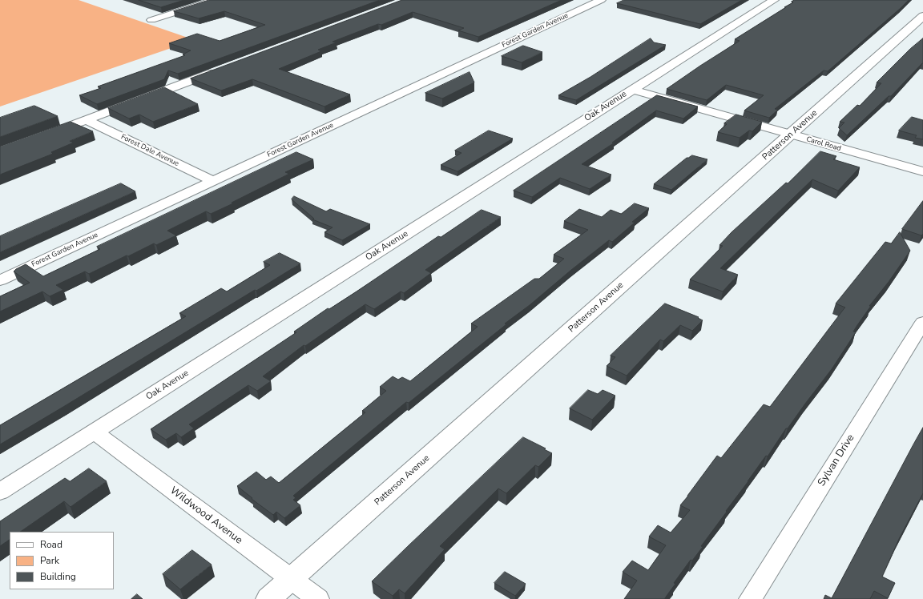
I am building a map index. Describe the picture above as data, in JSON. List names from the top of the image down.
{
  "streets": {
    "main road": ["Patterson Avenue"],
    "street": [
      "Forest Garden Avenue",
      "Oak Avenue",
      "Carol Road",
      "Forest Dale Avenue",
      "Sylvan Drive",
      "Wildwood Avenue"
    ]
  },
  "crossings": [
    ["Forest Garden Avenue", "Forest Dale Avenue"],
    ["Oak Avenue", "Carol Road"],
    ["Oak Avenue", "Wildwood Avenue"],
    ["Patterson Avenue", "Carol Road"],
    ["Patterson Avenue", "Wildwood Avenue"]
  ],
  "legend": ["Road", "Park", "Building"]
}
